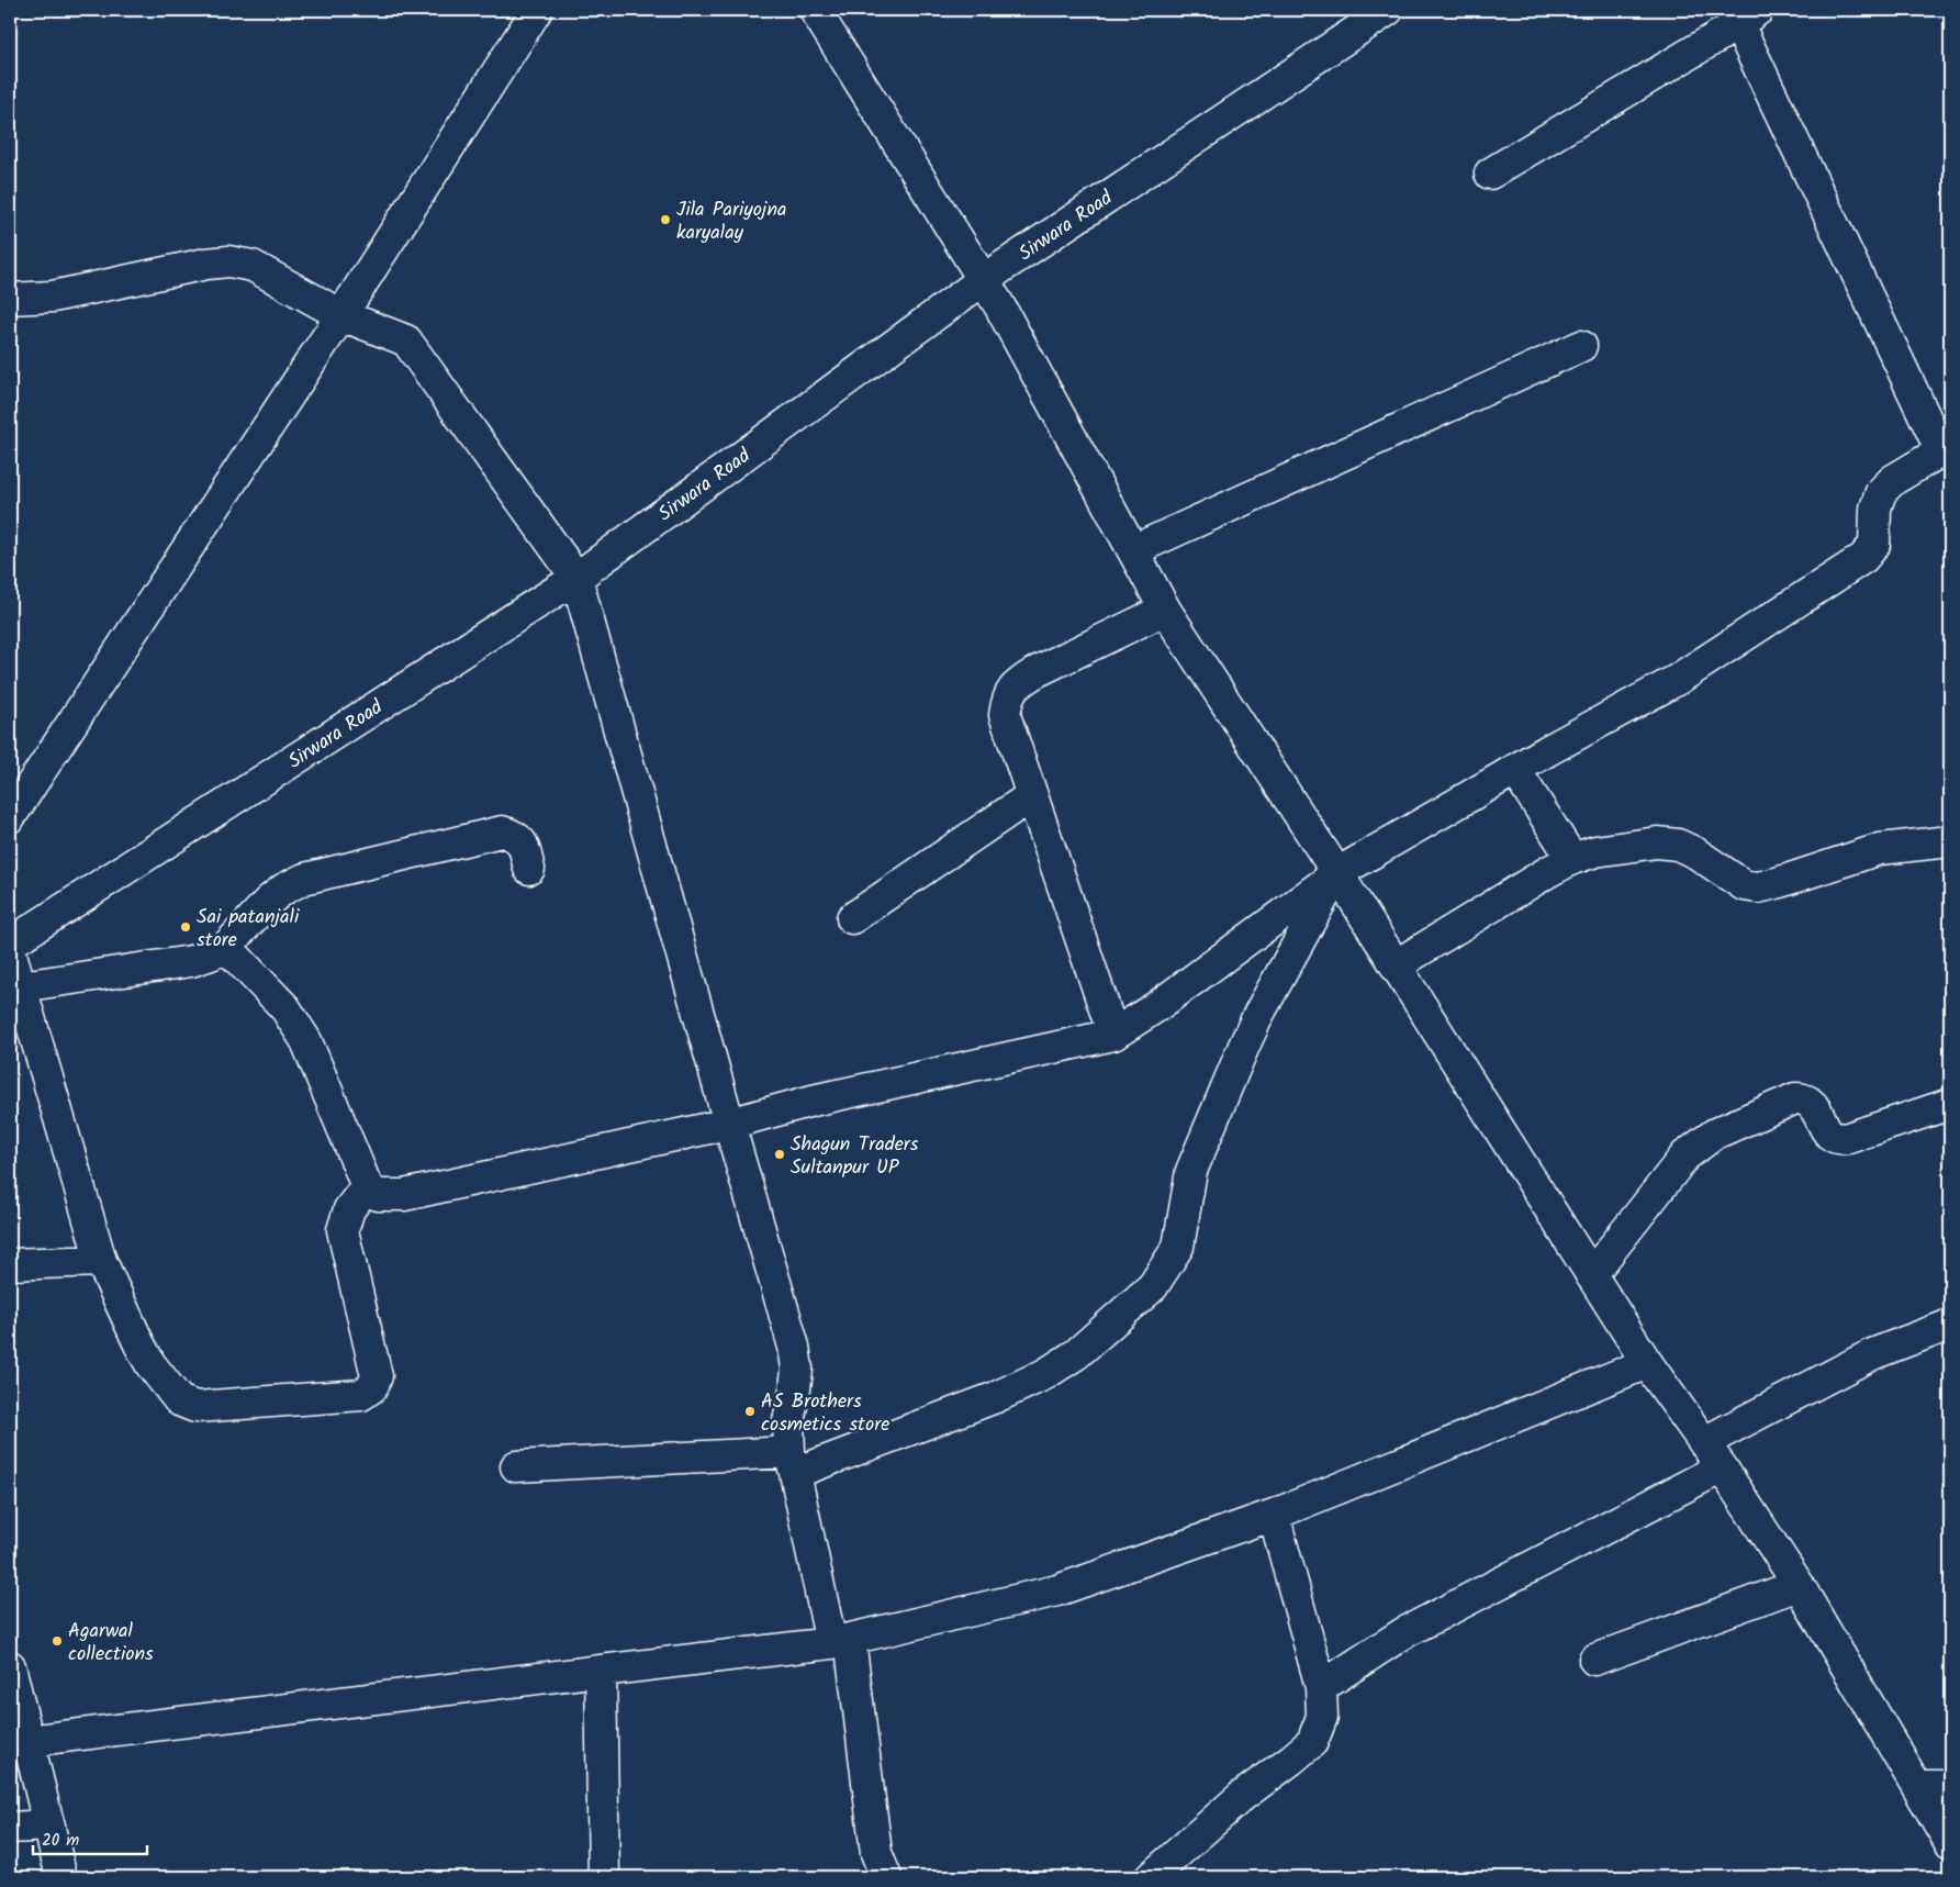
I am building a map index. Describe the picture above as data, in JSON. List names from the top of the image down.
{
  "streets": {
    "street": ["Sirwara Road"]
  },
  "places": [
    "Jila Pariyojna karyalay",
    "Sai patanjali store",
    "Shagun Traders Sultanpur UP",
    "AS Brothers cosmetics store",
    "Agarwal collections"
  ],
  "scale_bar": "20 m"
}
